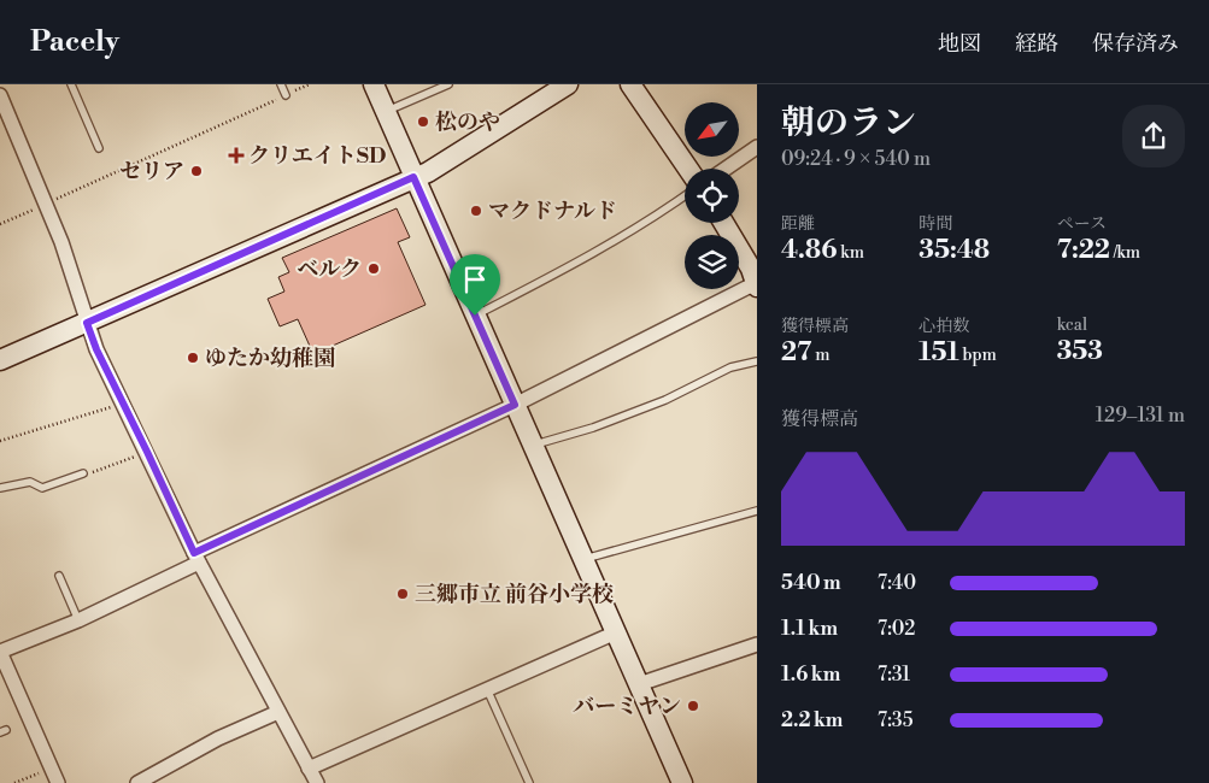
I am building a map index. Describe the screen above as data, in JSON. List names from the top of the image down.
{
  "places": {
    "other": [
      "松のや",
      "セリア",
      "マクドナルド",
      "ベルク",
      "ゆたか幼稚園",
      "三郷市立 前谷小学校",
      "バーミヤン"
    ],
    "health": ["クリエイトSD"]
  },
  "north": "bottom left",
  "page": {
    "header": "Pacely",
    "nav": ["地図", "経路", "保存済み"],
    "heading": ["朝のラン", "09:24 · 9 × 540 m"],
    "stats": [
      ["距離", "4.86 km"],
      ["時間", "35:48"],
      ["ペース", "7:22 /km"],
      ["獲得標高", "27 m"],
      ["心拍数", "151 bpm"],
      ["kcal", "353"]
    ],
    "chart": ["獲得標高", "129–131 m"],
    "list": [
      {
        "name": "540 m",
        "note": "7:40"
      },
      {
        "name": "1.1 km",
        "note": "7:02"
      },
      {
        "name": "1.6 km",
        "note": "7:31"
      },
      {
        "name": "2.2 km",
        "note": "7:35"
      }
    ]
  }
}
